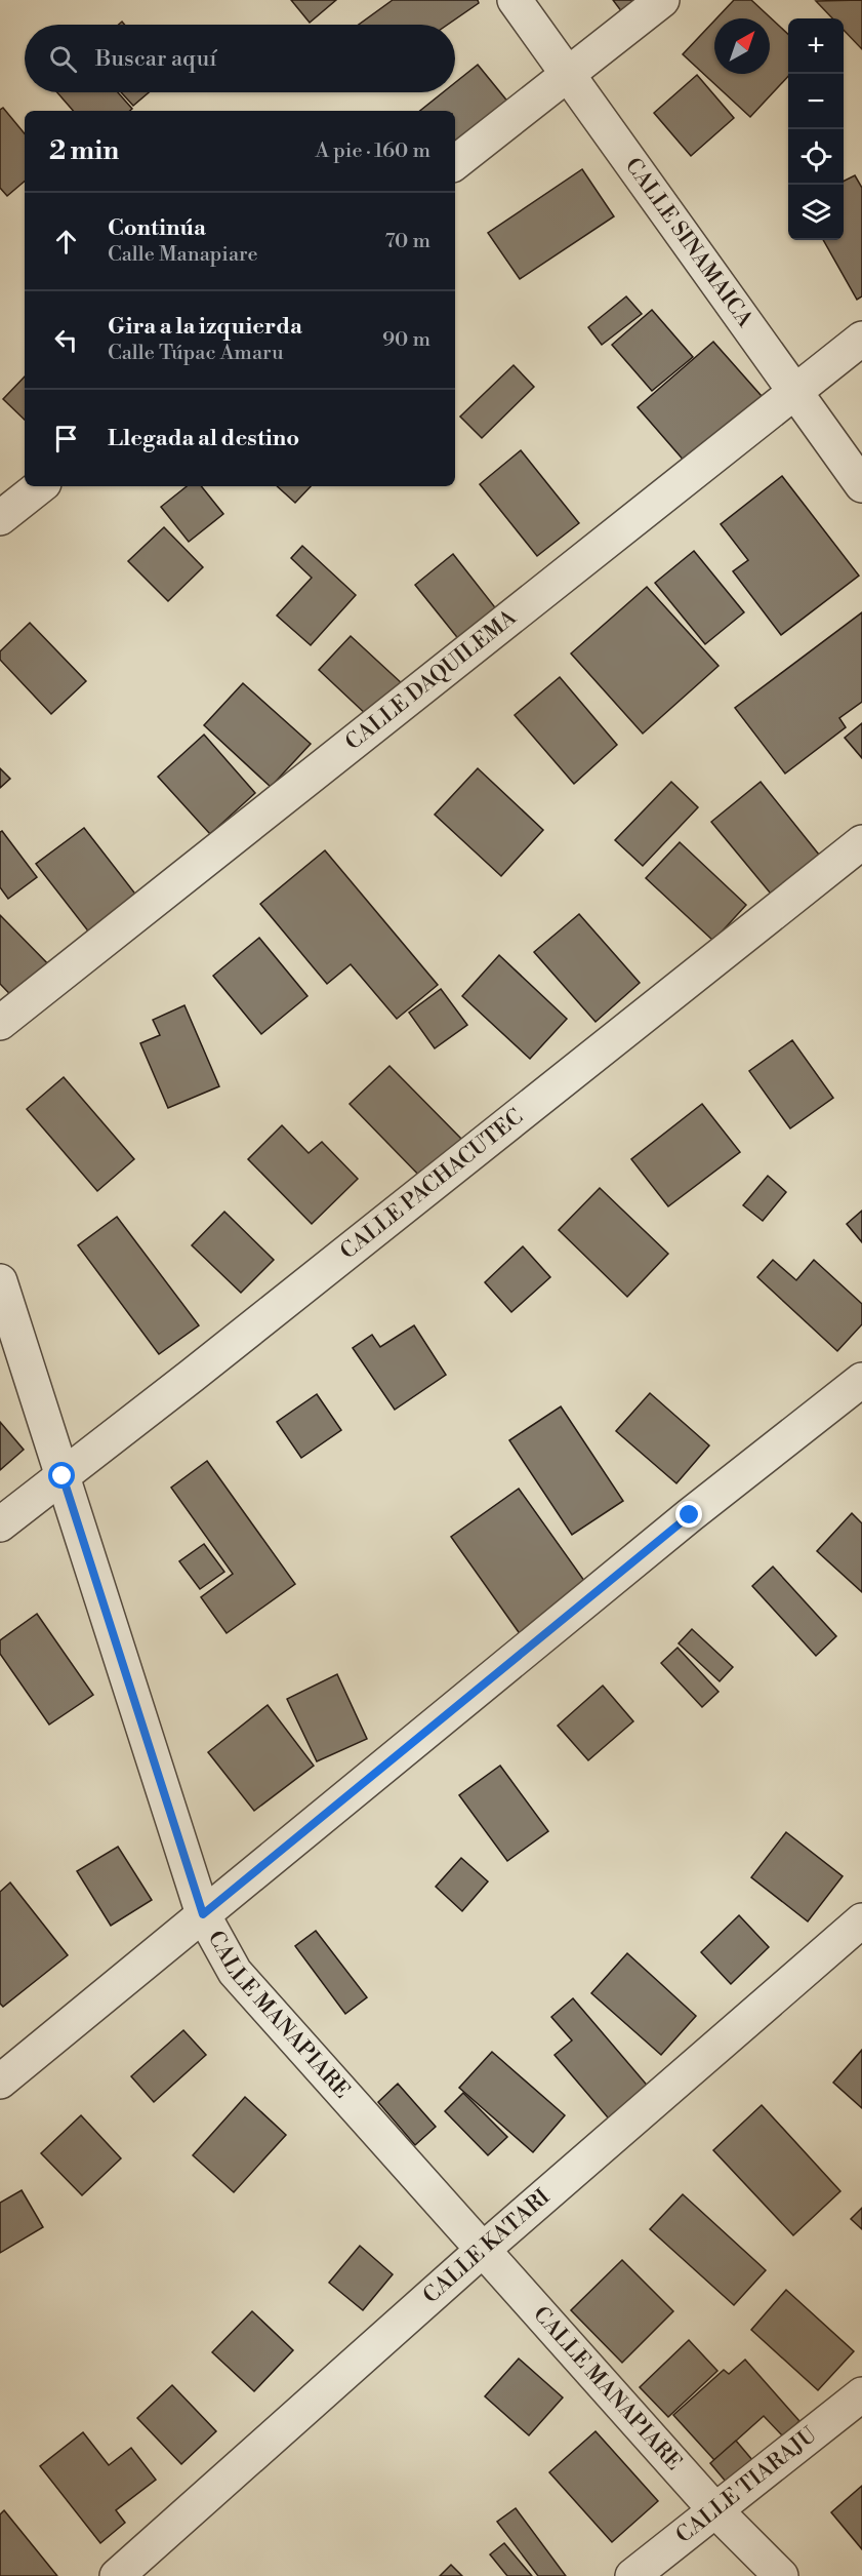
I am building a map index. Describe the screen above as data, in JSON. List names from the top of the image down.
{
  "streets": {
    "street": [
      "CALLE SINAMAICA",
      "CALLE DAQUILEMA",
      "CALLE PACHACUTEC",
      "CALLE MANAPIARE",
      "CALLE KATARI",
      "CALLE TIARAJU"
    ]
  },
  "crossings": [
    ["CALLE SINAMAICA", "CALLE DAQUILEMA"],
    ["CALLE PACHACUTEC", "CALLE MANAPIARE"],
    ["CALLE MANAPIARE", "CALLE KATARI"],
    ["CALLE MANAPIARE", "CALLE TIARAJU"]
  ],
  "north": "top right",
  "page": {
    "map_buttons": ["+", "−"],
    "search": "Buscar aquí",
    "heading": ["2 min", "A pie · 160 m"],
    "list": [
      ["Continúa", "Calle Manapiare", "70 m"],
      ["Gira a la izquierda", "Calle Túpac Amaru", "90 m"],
      "Llegada al destino"
    ]
  }
}
